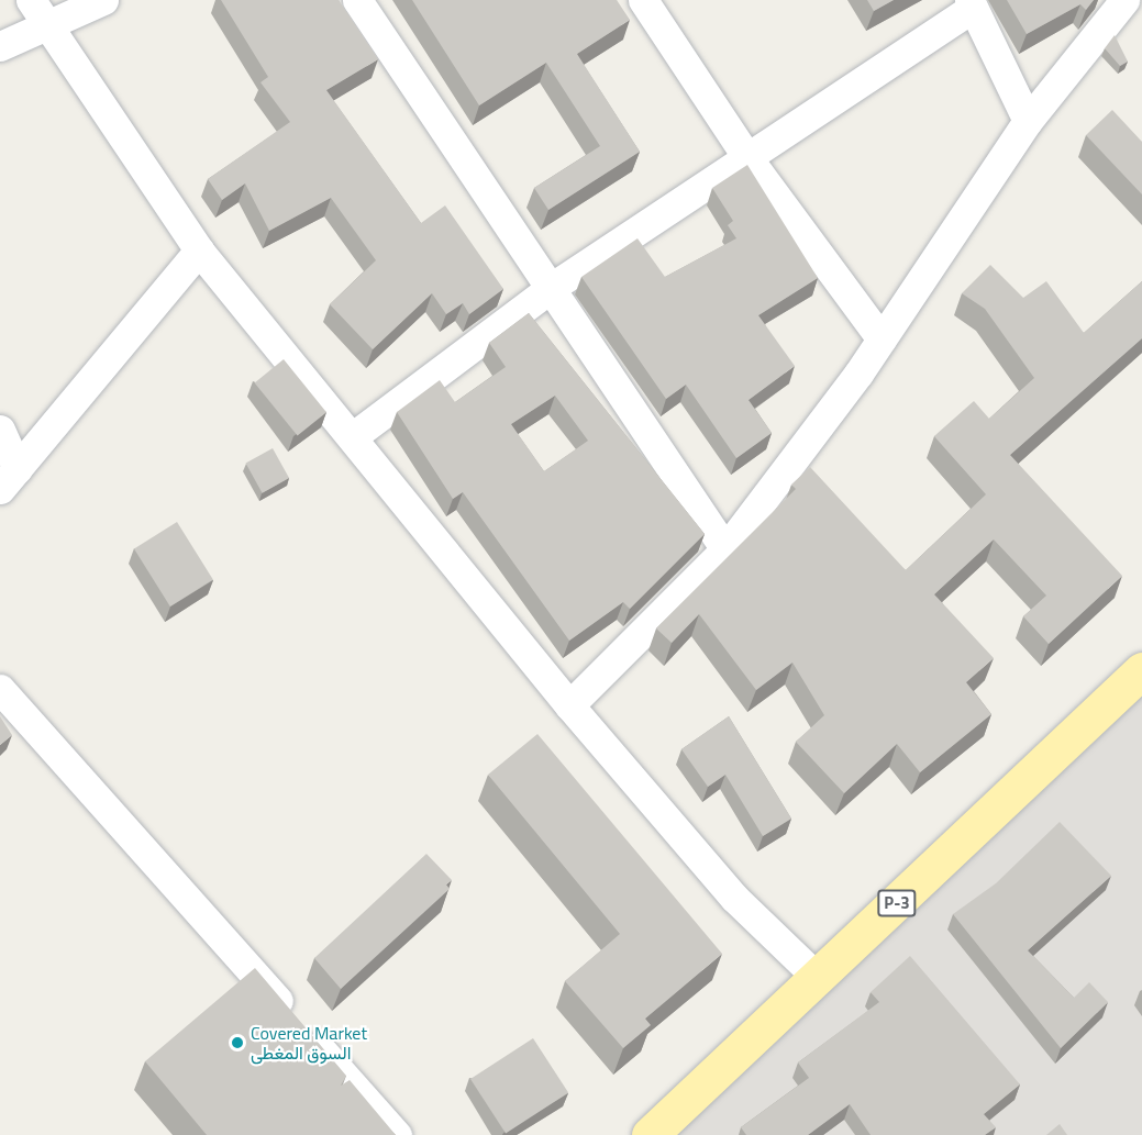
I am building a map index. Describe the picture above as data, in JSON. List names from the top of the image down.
{
  "streets": {
    "main road": ["P-3"]
  },
  "places": ["Covered Market السوق المغطى"]
}
